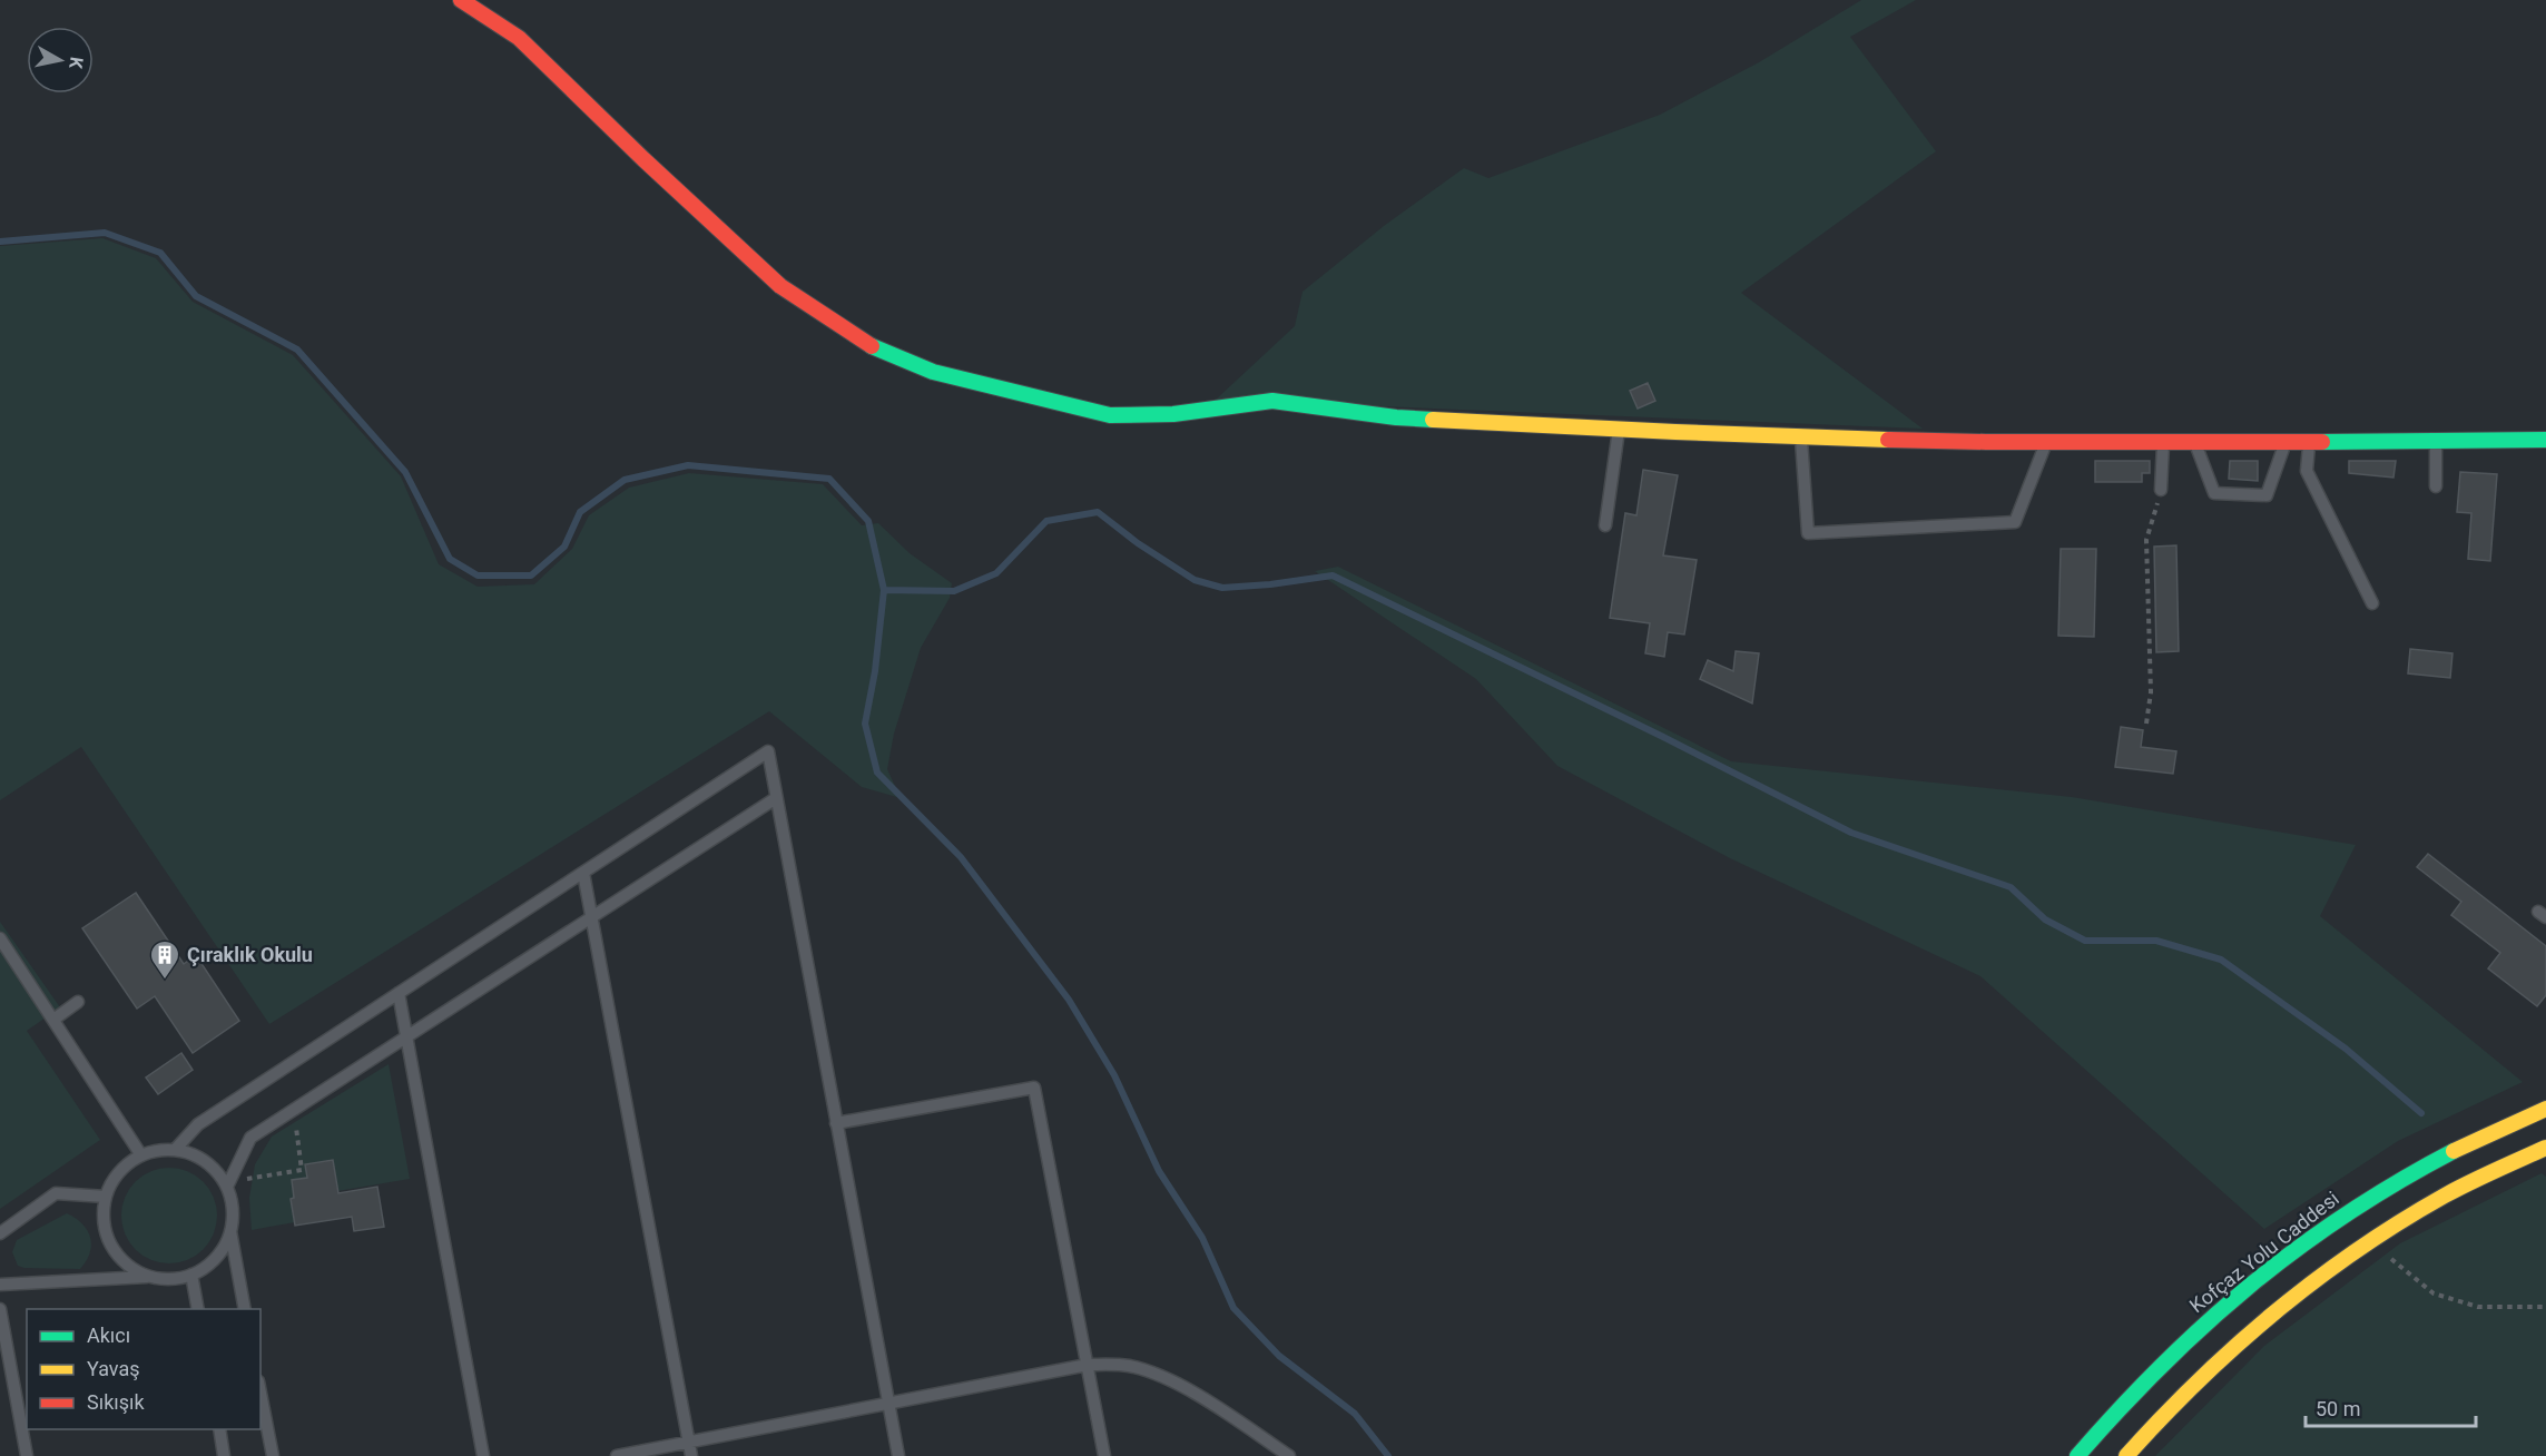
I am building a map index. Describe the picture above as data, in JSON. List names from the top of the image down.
{
  "streets": {
    "street": ["Kofçaz Yolu Caddesi"]
  },
  "places": {
    "building": ["Çıraklık Okulu"]
  },
  "legend": ["Akıcı", "Yavaş", "Sıkışık"],
  "scale_bar": "50 m",
  "north": "right"
}
